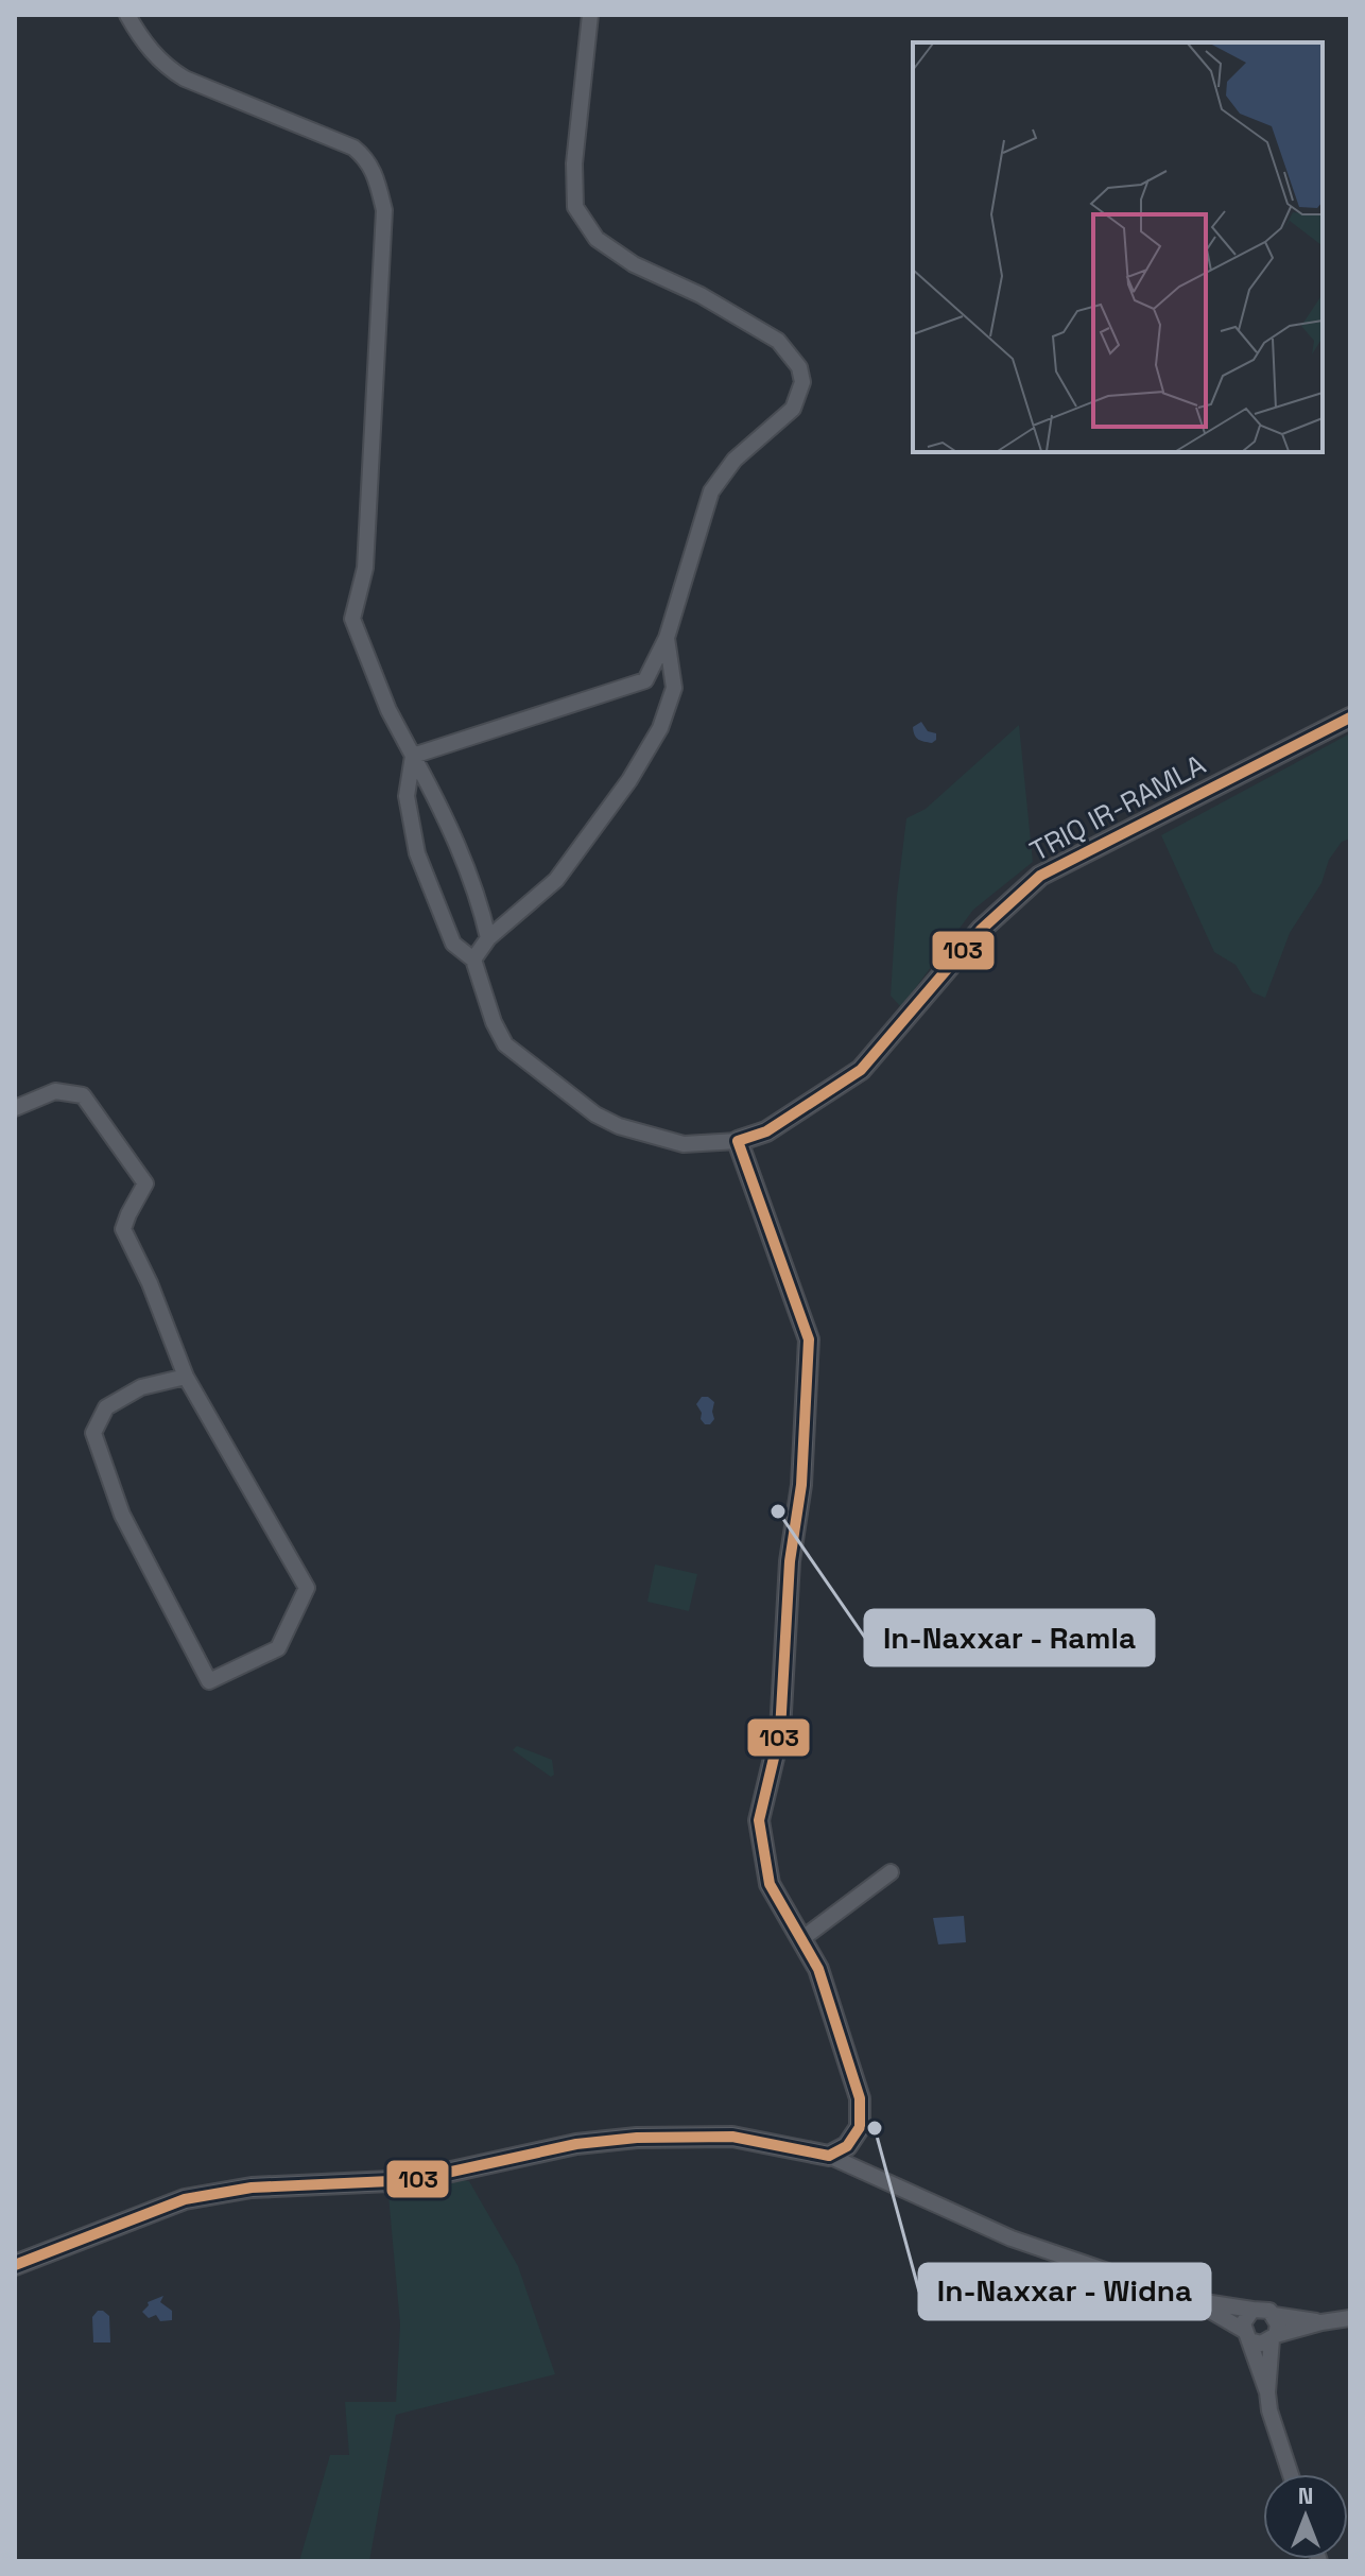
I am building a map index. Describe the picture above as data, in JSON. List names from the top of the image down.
{
  "streets": {
    "main road": ["TRIQ IR-RAMLA"]
  },
  "places": ["In-Naxxar - Ramla", "In-Naxxar - Widna"],
  "lines": ["transit line 103"],
  "north": "top"
}
